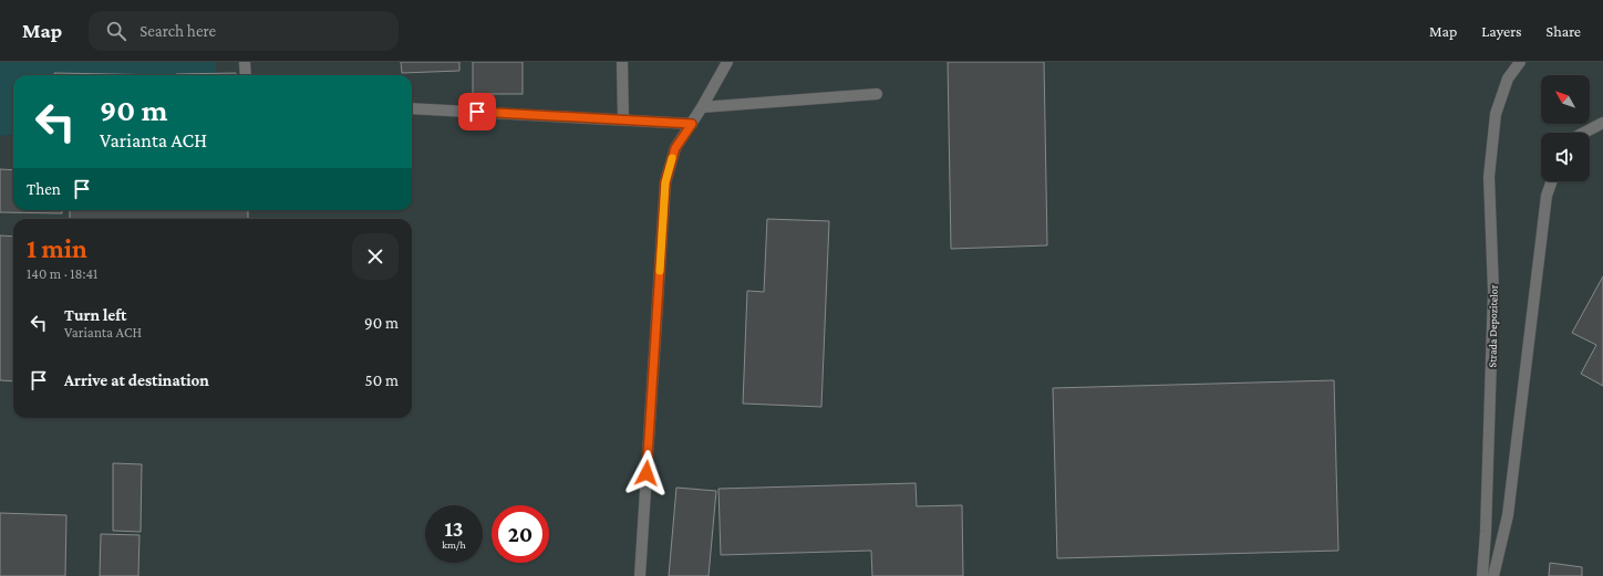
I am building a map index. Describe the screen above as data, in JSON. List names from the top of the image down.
{
  "streets": {
    "street": ["Strada Depozitelor"]
  },
  "north": "top left",
  "page": {
    "header": "Map",
    "search": "Search here",
    "nav": ["Map", "Layers", "Share"],
    "turn": ["90 m", "Varianta ACH"],
    "then": "Then",
    "heading": ["1 min", "140 m · 18:41"],
    "list": [
      {
        "name": "Turn left",
        "note": "Varianta ACH",
        "value": "90 m"
      },
      {
        "name": "Arrive at destination",
        "value": "50 m"
      }
    ],
    "speed": "13 km/h",
    "limit": "20"
  }
}
